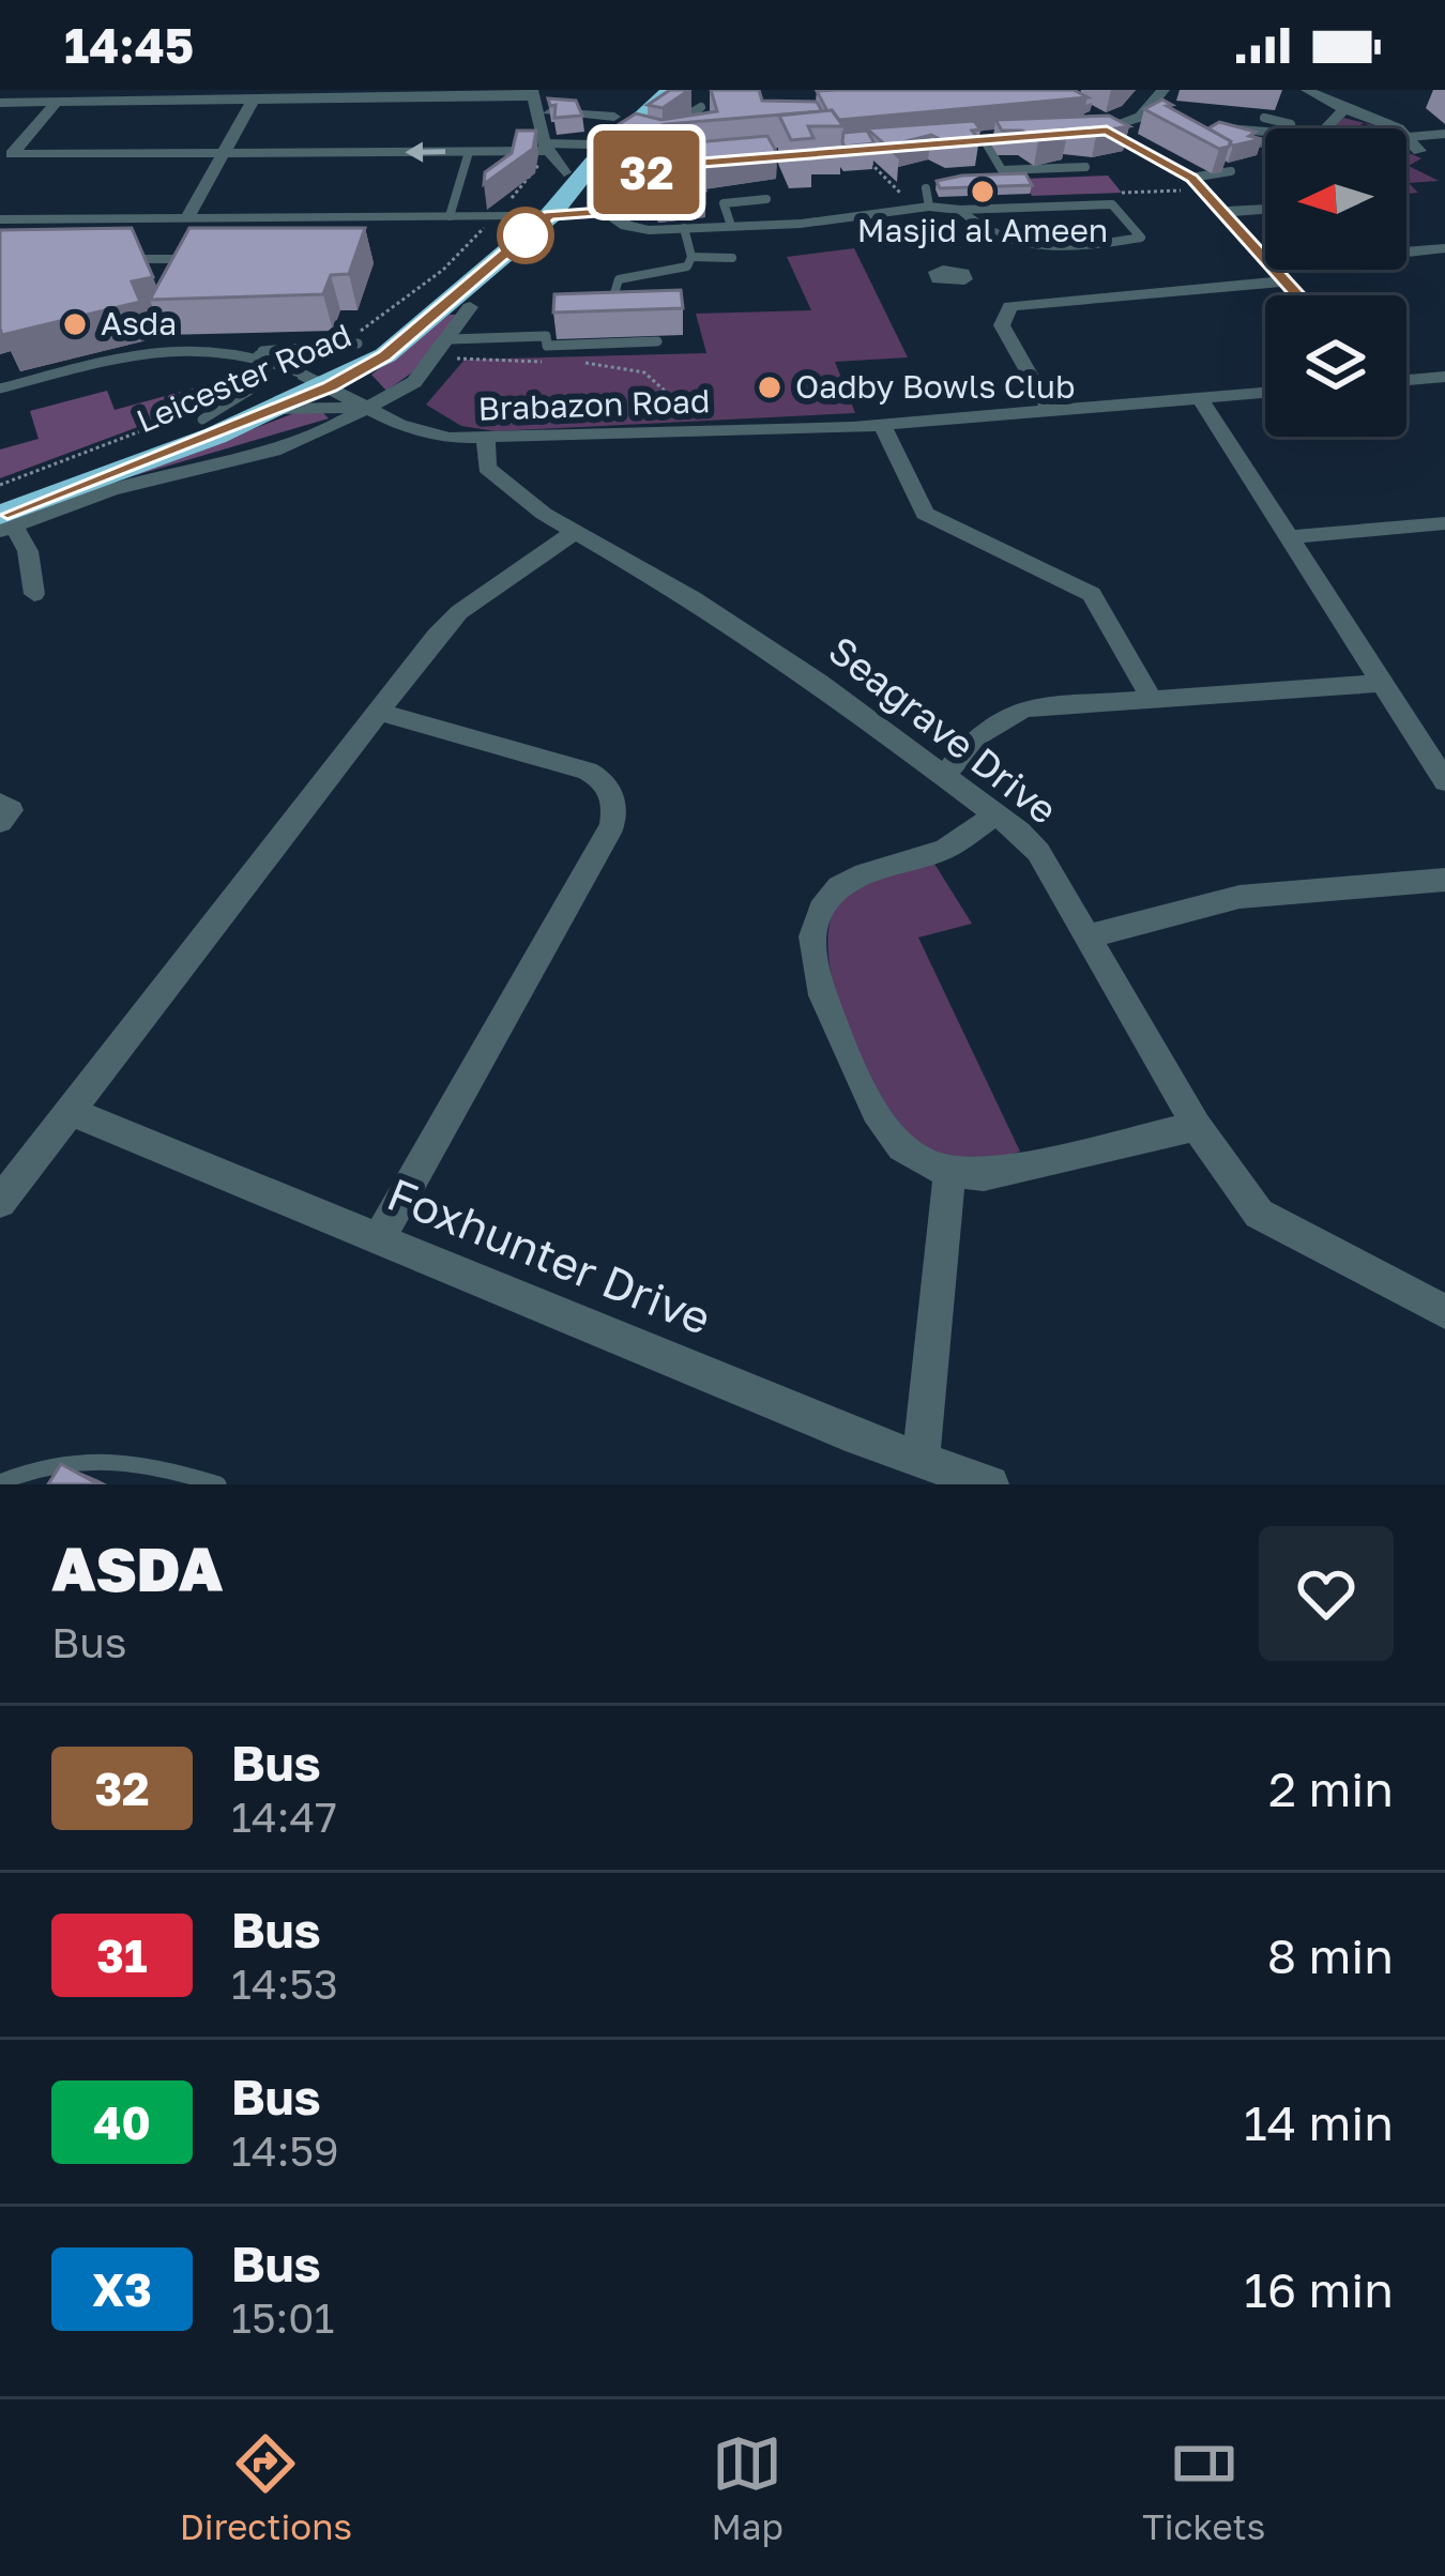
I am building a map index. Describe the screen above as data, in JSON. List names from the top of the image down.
{
  "streets": {
    "highway": ["Leicester Road"],
    "street": ["Brabazon Road", "Seagrave Drive", "Foxhunter Drive"]
  },
  "crossings": [
    ["Leicester Road", "Brabazon Road"],
    ["Brabazon Road", "Seagrave Drive"]
  ],
  "places": ["Masjid al Ameen", "Asda", "Oadby Bowls Club"],
  "lines": ["bus line 32"],
  "north": "left",
  "page": {
    "status": "14:45",
    "on_map": "32",
    "heading": ["ASDA", "Bus"],
    "list": [
      {
        "mark": "32",
        "name": "Bus",
        "note": "14:47",
        "value": "2 min"
      },
      {
        "mark": "31",
        "name": "Bus",
        "note": "14:53",
        "value": "8 min"
      },
      {
        "mark": "40",
        "name": "Bus",
        "note": "14:59",
        "value": "14 min"
      },
      {
        "mark": "X3",
        "name": "Bus",
        "note": "15:01",
        "value": "16 min"
      }
    ],
    "tabs": ["Directions", "Map", "Tickets"]
  }
}
